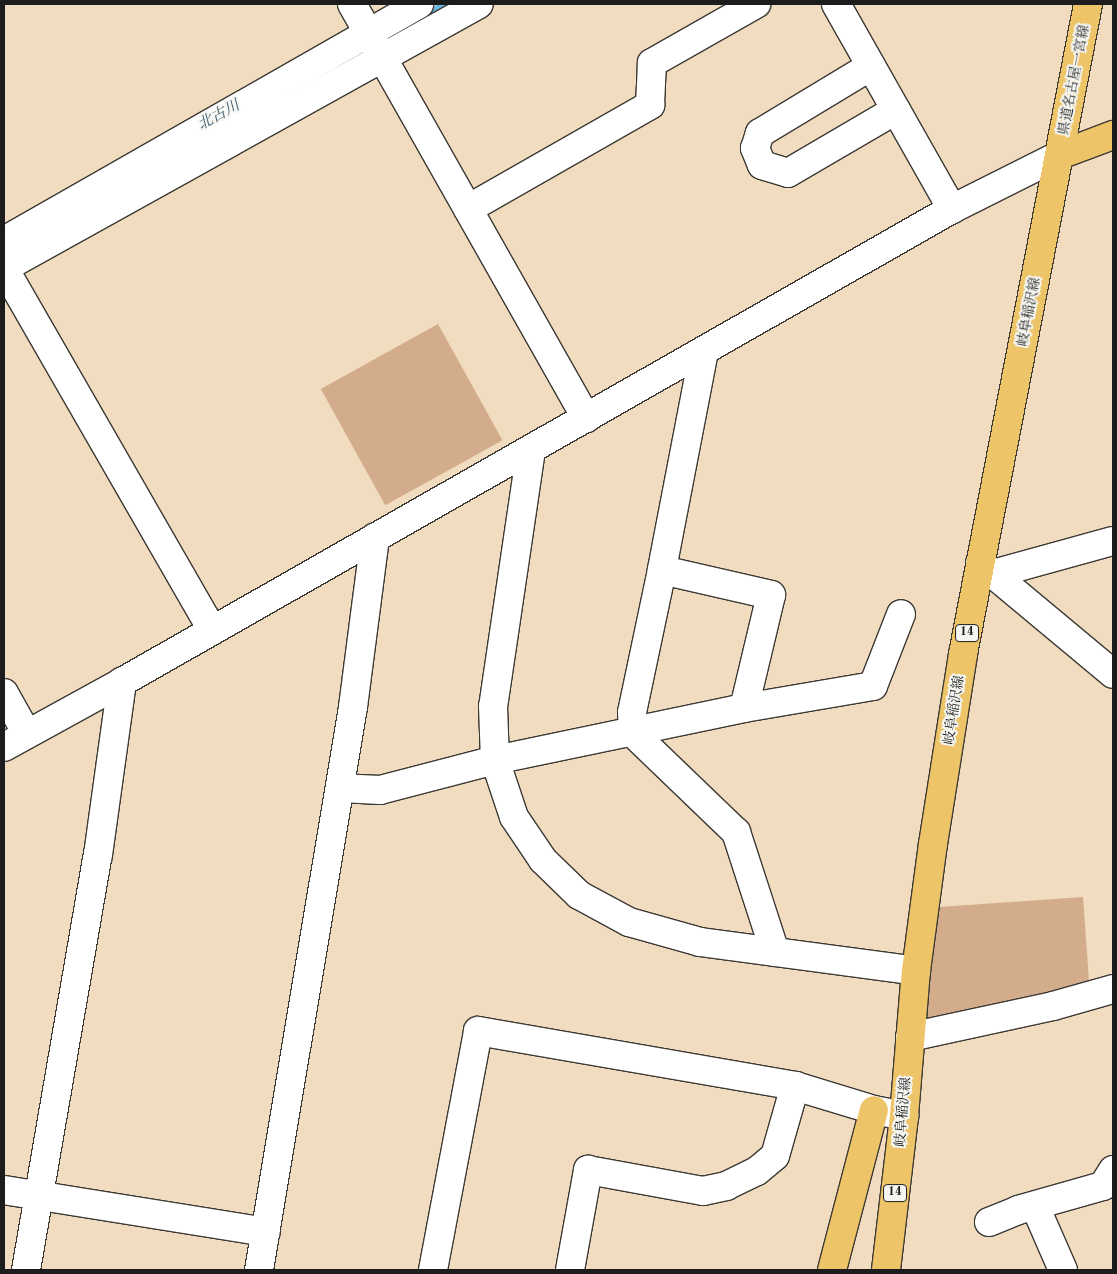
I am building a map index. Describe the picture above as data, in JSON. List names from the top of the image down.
{
  "streets": {
    "main road": ["県道名古屋一宮線", "岐阜稲沢線", "14"]
  },
  "crossings": [
    ["県道名古屋一宮線", "岐阜稲沢線"]
  ],
  "water": ["北古川"]
}
